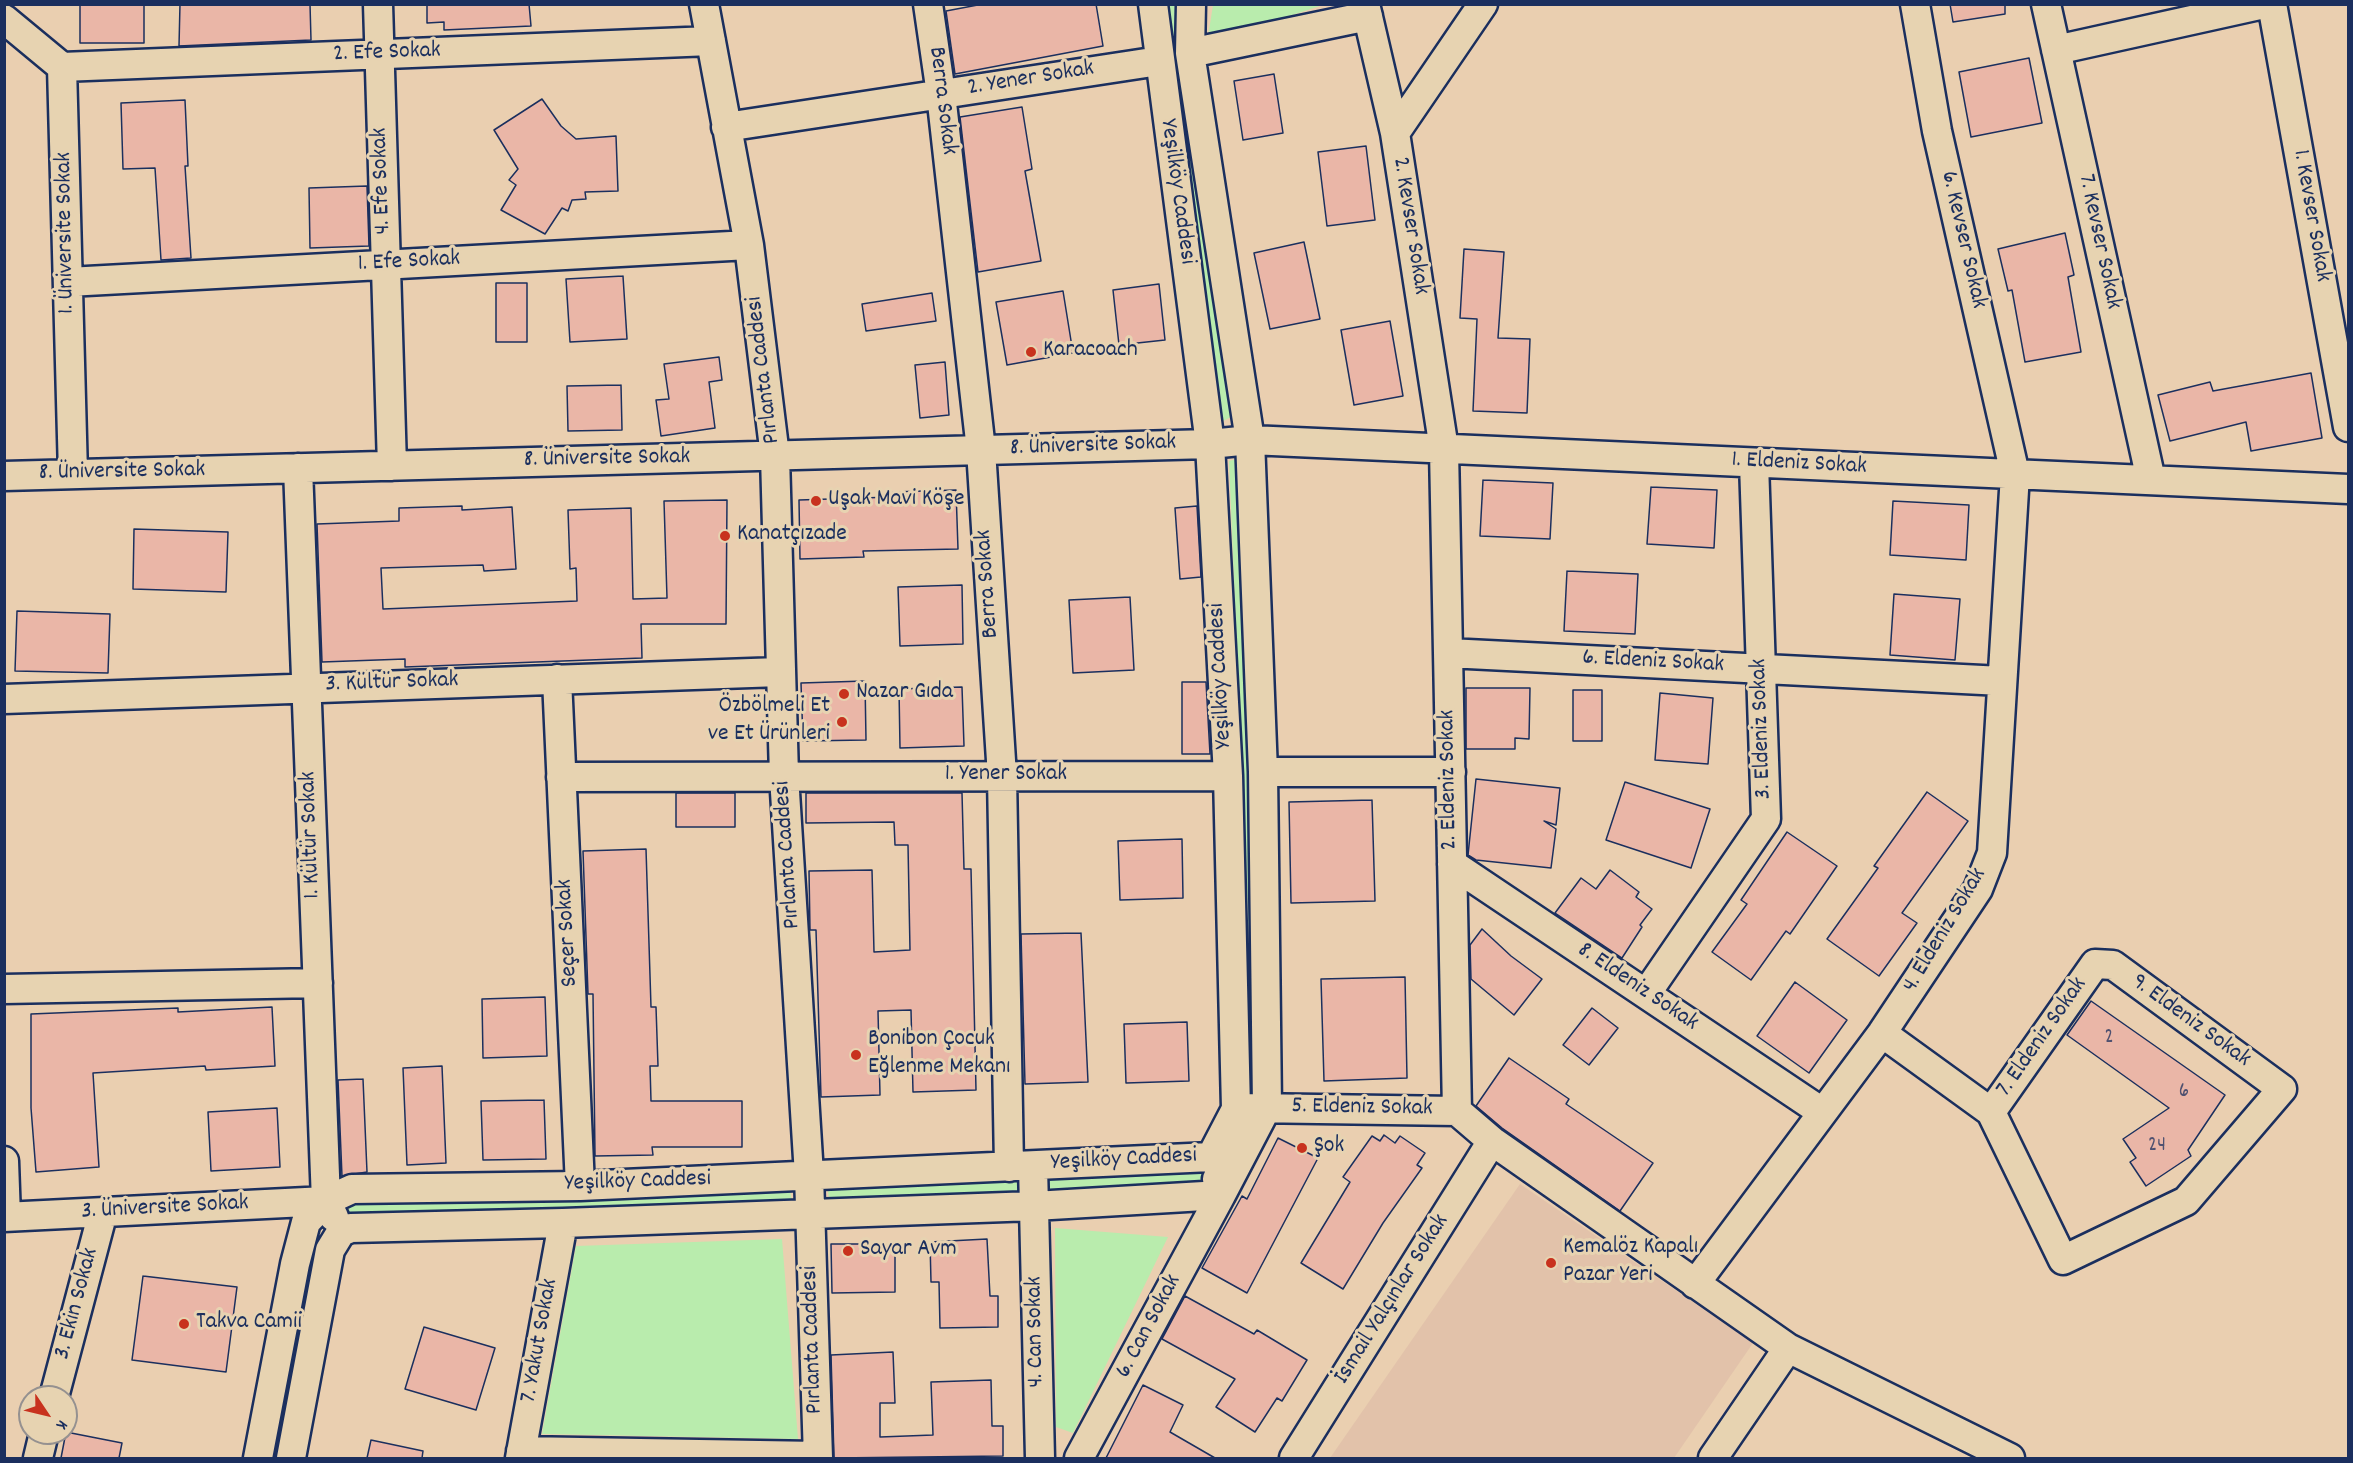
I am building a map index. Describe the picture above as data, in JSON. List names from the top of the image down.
{
  "streets": {
    "street": [
      "2. Efe Sokak",
      "2. Yener Sokak",
      "Berra Sokak",
      "4. Efe Sokak",
      "Yeşilköy Caddesi",
      "1. Kevser Sokak",
      "2. Kevser Sokak",
      "1. Üniversite Sokak",
      "6. Kevser Sokak",
      "7. Kevser Sokak",
      "1. Efe Sokak",
      "Pırlanta Caddesi",
      "8. Üniversite Sokak",
      "1. Eldeniz Sokak",
      "6. Eldeniz Sokak",
      "3. Kültür Sokak",
      "3. Eldeniz Sokak",
      "1. Yener Sokak",
      "2. Eldeniz Sokak",
      "1. Kültür Sokak",
      "4. Eldeniz Sokak",
      "Seçer Sokak",
      "8. Eldeniz Sokak",
      "9. Eldeniz Sokak",
      "7. Eldeniz Sokak",
      "5. Eldeniz Sokak",
      "3. Üniversite Sokak",
      "İsmail Yalçınlar Sokak",
      "3. Ekin Sokak",
      "6. Can Sokak",
      "4. Can Sokak",
      "7. Yakut Sokak"
    ]
  },
  "crossings": [
    ["2. Efe Sokak", "4. Efe Sokak"],
    ["2. Efe Sokak", "1. Üniversite Sokak"],
    ["2. Efe Sokak", "Pırlanta Caddesi"],
    ["2. Yener Sokak", "Berra Sokak"],
    ["2. Yener Sokak", "Yeşilköy Caddesi"],
    ["2. Yener Sokak", "Pırlanta Caddesi"],
    ["Berra Sokak", "Yeşilköy Caddesi"],
    ["Berra Sokak", "8. Üniversite Sokak"],
    ["Berra Sokak", "1. Yener Sokak"],
    ["Berra Sokak", "4. Can Sokak"],
    ["4. Efe Sokak", "1. Efe Sokak"],
    ["4. Efe Sokak", "8. Üniversite Sokak"],
    ["Yeşilköy Caddesi", "Pırlanta Caddesi"],
    ["Yeşilköy Caddesi", "8. Üniversite Sokak"],
    ["Yeşilköy Caddesi", "1. Eldeniz Sokak"],
    ["Yeşilköy Caddesi", "1. Yener Sokak"],
    ["Yeşilköy Caddesi", "1. Kültür Sokak"],
    ["Yeşilköy Caddesi", "Seçer Sokak"],
    ["Yeşilköy Caddesi", "5. Eldeniz Sokak"],
    ["Yeşilköy Caddesi", "3. Üniversite Sokak"],
    ["Yeşilköy Caddesi", "6. Can Sokak"],
    ["Yeşilköy Caddesi", "4. Can Sokak"],
    ["Yeşilköy Caddesi", "7. Yakut Sokak"],
    ["2. Kevser Sokak", "1. Eldeniz Sokak"],
    ["2. Kevser Sokak", "2. Eldeniz Sokak"],
    ["1. Üniversite Sokak", "1. Efe Sokak"],
    ["1. Üniversite Sokak", "8. Üniversite Sokak"],
    ["6. Kevser Sokak", "1. Eldeniz Sokak"],
    ["6. Kevser Sokak", "4. Eldeniz Sokak"],
    ["7. Kevser Sokak", "1. Eldeniz Sokak"],
    ["1. Efe Sokak", "Pırlanta Caddesi"],
    ["Pırlanta Caddesi", "8. Üniversite Sokak"],
    ["Pırlanta Caddesi", "3. Kültür Sokak"],
    ["Pırlanta Caddesi", "1. Yener Sokak"],
    ["8. Üniversite Sokak", "1. Eldeniz Sokak"],
    ["8. Üniversite Sokak", "1. Kültür Sokak"],
    ["1. Eldeniz Sokak", "3. Eldeniz Sokak"],
    ["1. Eldeniz Sokak", "2. Eldeniz Sokak"],
    ["1. Eldeniz Sokak", "4. Eldeniz Sokak"],
    ["6. Eldeniz Sokak", "3. Eldeniz Sokak"],
    ["6. Eldeniz Sokak", "2. Eldeniz Sokak"],
    ["6. Eldeniz Sokak", "4. Eldeniz Sokak"],
    ["3. Kültür Sokak", "1. Kültür Sokak"],
    ["3. Kültür Sokak", "Seçer Sokak"],
    ["3. Eldeniz Sokak", "8. Eldeniz Sokak"],
    ["1. Yener Sokak", "Seçer Sokak"],
    ["2. Eldeniz Sokak", "8. Eldeniz Sokak"],
    ["2. Eldeniz Sokak", "5. Eldeniz Sokak"],
    ["1. Kültür Sokak", "3. Üniversite Sokak"],
    ["4. Eldeniz Sokak", "8. Eldeniz Sokak"],
    ["9. Eldeniz Sokak", "7. Eldeniz Sokak"],
    ["3. Üniversite Sokak", "3. Ekin Sokak"]
  ],
  "places": [
    "Karacoach",
    "Uşak Mavi Köşe",
    "Kanatçızade",
    "Nazar Gıda",
    "Özbölmeli Et ve Et Ürünleri",
    "Bonibon Çocuk Eğlenme Mekanı",
    "Şok",
    "Sayar Avm",
    "Kemalöz Kapalı Pazar Yeri",
    "Takva Camii"
  ],
  "house_numbers": ["2", "6", "24"],
  "north": "bottom right"
}
